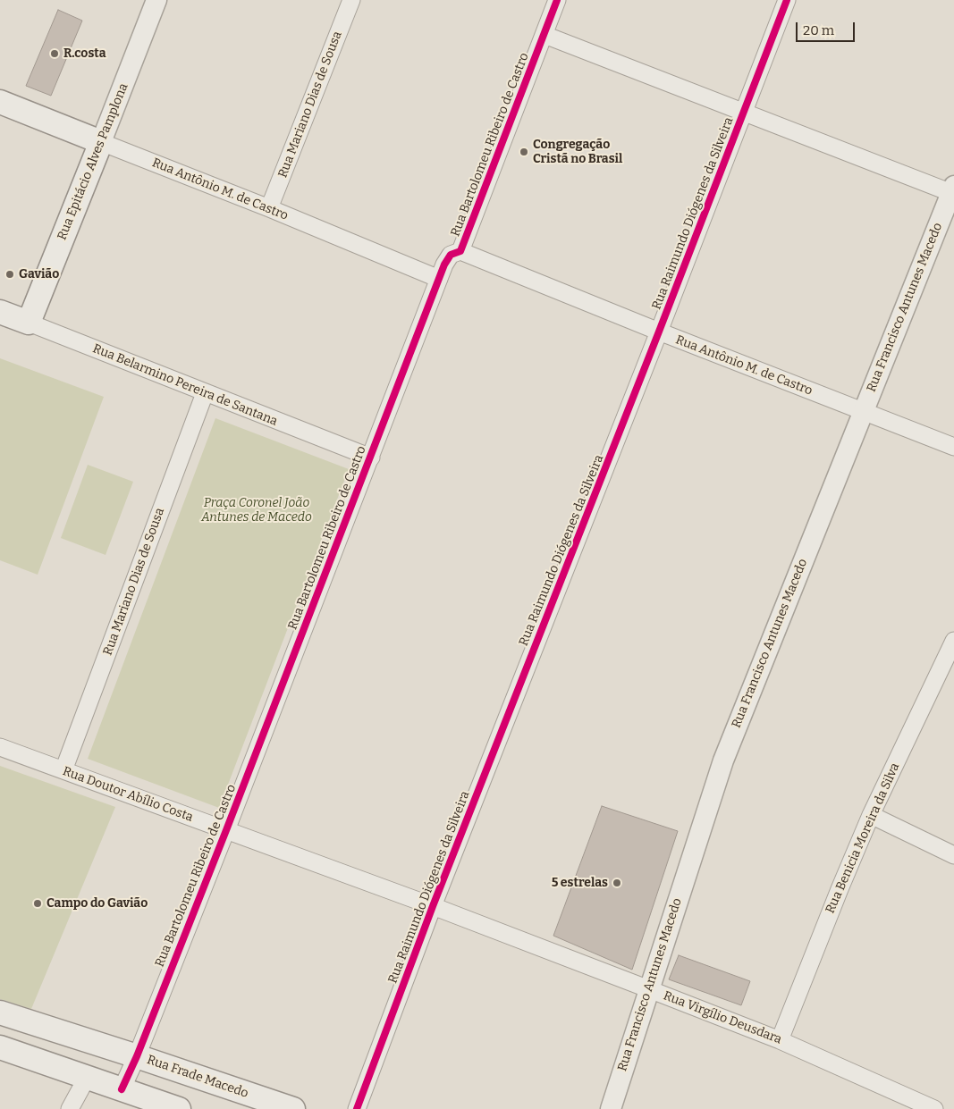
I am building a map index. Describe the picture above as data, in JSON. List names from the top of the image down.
{
  "streets": {
    "main road": [
      "Rua Epitácio Alves Pamplona",
      "Rua Antônio M. de Castro",
      "Rua Belarmino Pereira de Santana",
      "Rua Frade Macedo"
    ],
    "street": [
      "Rua Mariano Dias de Sousa",
      "Rua Bartolomeu Ribeiro de Castro",
      "Rua Raimundo Diógenes da Silveira",
      "Rua Francisco Antunes Macedo",
      "Rua Doutor Abílio Costa",
      "Rua Benicia Moreira da Silva",
      "Rua Virgílio Deusdara"
    ]
  },
  "crossings": [
    ["Rua Mariano Dias de Sousa", "Rua Antônio M. de Castro"],
    ["Rua Mariano Dias de Sousa", "Rua Belarmino Pereira de Santana"],
    ["Rua Mariano Dias de Sousa", "Rua Doutor Abílio Costa"],
    ["Rua Bartolomeu Ribeiro de Castro", "Rua Antônio M. de Castro"],
    ["Rua Bartolomeu Ribeiro de Castro", "Rua Belarmino Pereira de Santana"],
    ["Rua Bartolomeu Ribeiro de Castro", "Rua Doutor Abílio Costa"],
    ["Rua Bartolomeu Ribeiro de Castro", "Rua Frade Macedo"],
    ["Rua Epitácio Alves Pamplona", "Rua Antônio M. de Castro"],
    ["Rua Epitácio Alves Pamplona", "Rua Belarmino Pereira de Santana"],
    ["Rua Antônio M. de Castro", "Rua Raimundo Diógenes da Silveira"],
    ["Rua Antônio M. de Castro", "Rua Francisco Antunes Macedo"],
    ["Rua Raimundo Diógenes da Silveira", "Rua Doutor Abílio Costa"],
    ["Rua Raimundo Diógenes da Silveira", "Rua Virgílio Deusdara"],
    ["Rua Francisco Antunes Macedo", "Rua Virgílio Deusdara"],
    ["Rua Doutor Abílio Costa", "Rua Virgílio Deusdara"],
    ["Rua Benicia Moreira da Silva", "Rua Virgílio Deusdara"]
  ],
  "parks": ["Praça Coronel João Antunes de Macedo"],
  "places": [
    "R.costa",
    "Congregação Cristã no Brasil",
    "Gavião",
    "5 estrelas",
    "Campo do Gavião"
  ],
  "scale_bar": "20 m"
}
